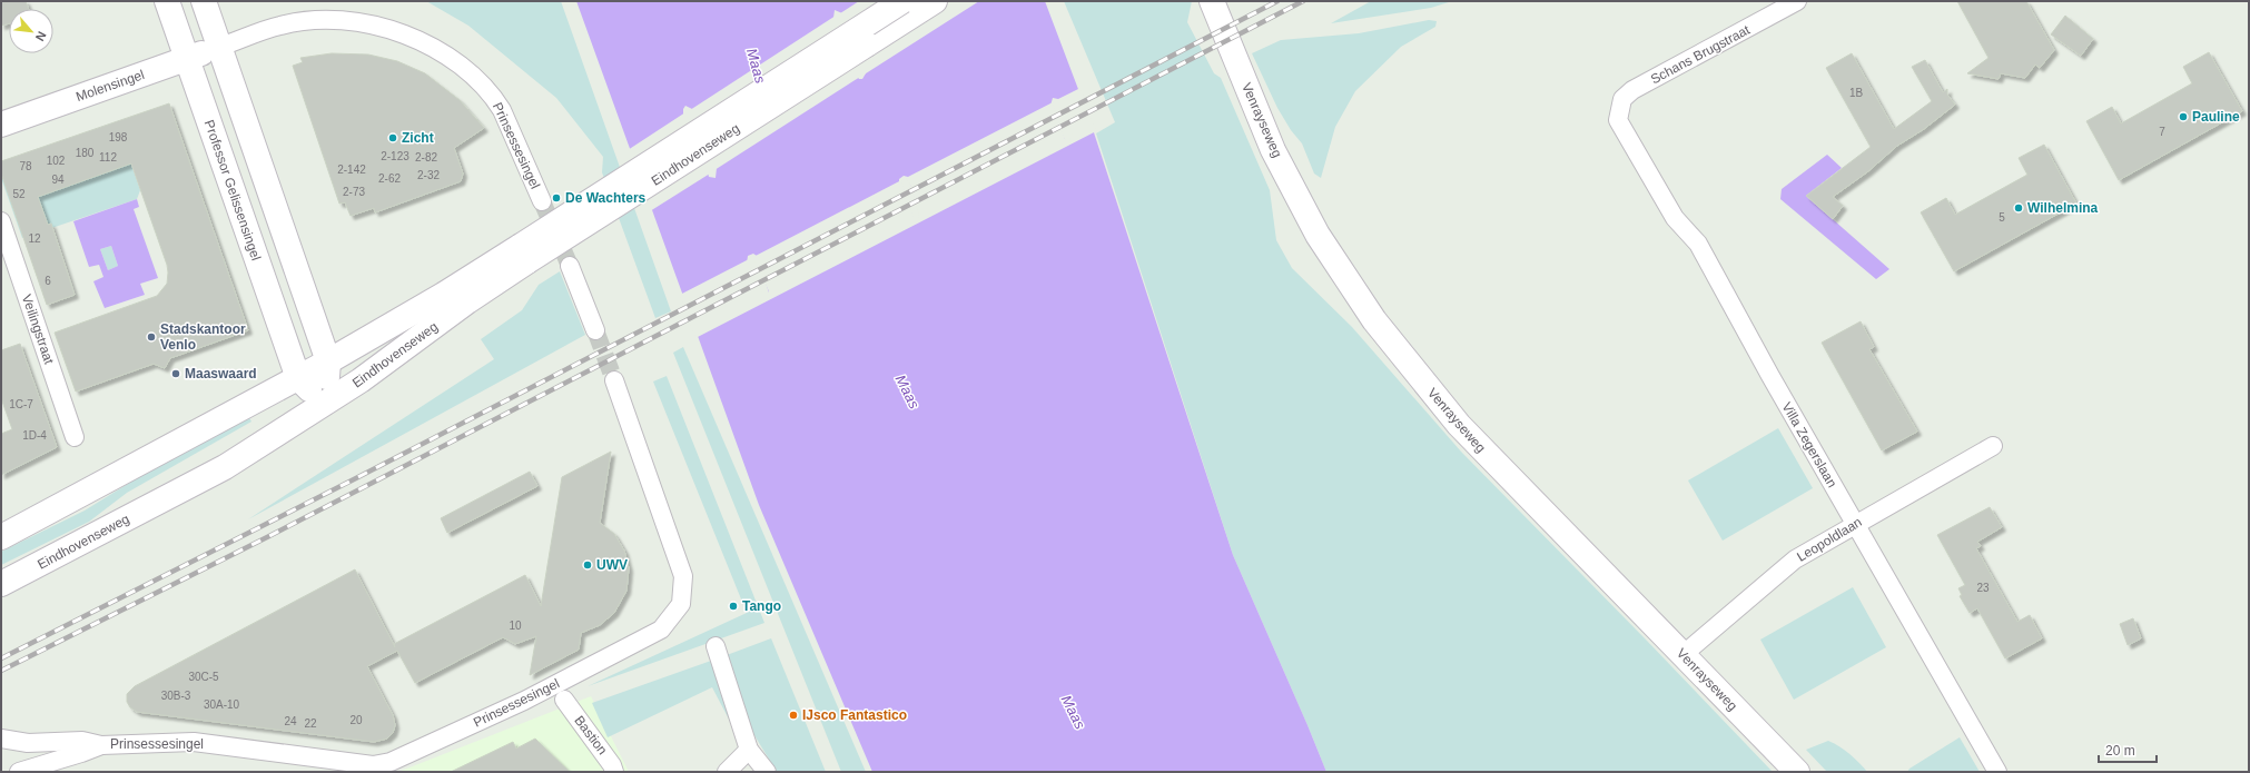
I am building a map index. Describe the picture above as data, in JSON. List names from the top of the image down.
{
  "streets": {
    "main road": [
      "Molensingel",
      "Venrayseweg",
      "Eindhovenseweg",
      "Professor Gelissensingel"
    ],
    "street": [
      "Schans Brugstraat",
      "Prinsessesingel",
      "Veilingstraat",
      "Villa Zegerslaan",
      "Leopoldlaan",
      "Bastion"
    ]
  },
  "crossings": [
    ["Schans Brugstraat", "Villa Zegerslaan"],
    ["Molensingel", "Prinsessesingel"],
    ["Molensingel", "Professor Gelissensingel"],
    ["Venrayseweg", "Leopoldlaan"],
    ["Eindhovenseweg", "Professor Gelissensingel"],
    ["Villa Zegerslaan", "Leopoldlaan"]
  ],
  "water": ["Maas"],
  "places": [
    "Pauline",
    "Zicht",
    "De Wachters",
    "Wilhelmina",
    "Stadskantoor Venlo",
    "Maaswaard",
    "UWV",
    "Tango",
    "IJsco Fantastico"
  ],
  "house_numbers": [
    "1B",
    "7",
    "198",
    "180",
    "2-123",
    "112",
    "2-82",
    "102",
    "78",
    "2-142",
    "2-32",
    "2-62",
    "94",
    "2-73",
    "52",
    "5",
    "12",
    "6",
    "1C-7",
    "1D-4",
    "23",
    "10",
    "30C-5",
    "30B-3",
    "30A-10",
    "20",
    "24",
    "22"
  ],
  "scale_bar": "20 m",
  "north": "bottom right"
}
